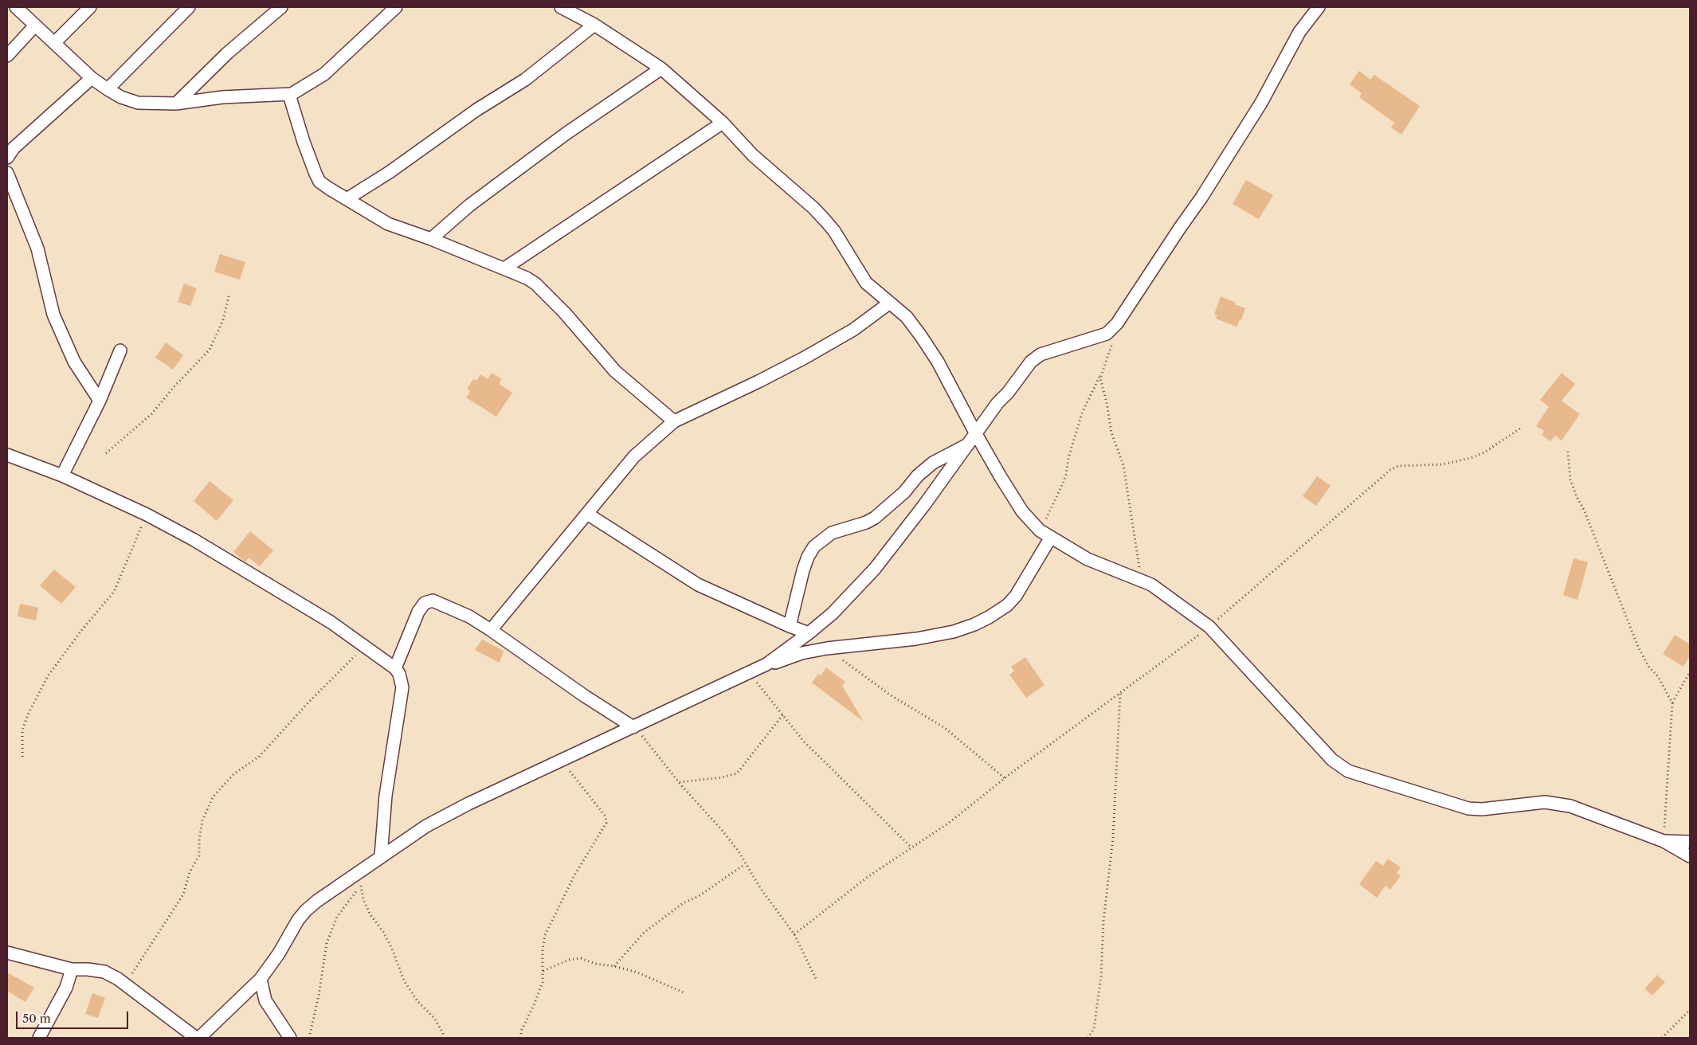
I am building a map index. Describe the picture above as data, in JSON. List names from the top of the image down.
{
  "scale_bar": "50 m"
}
